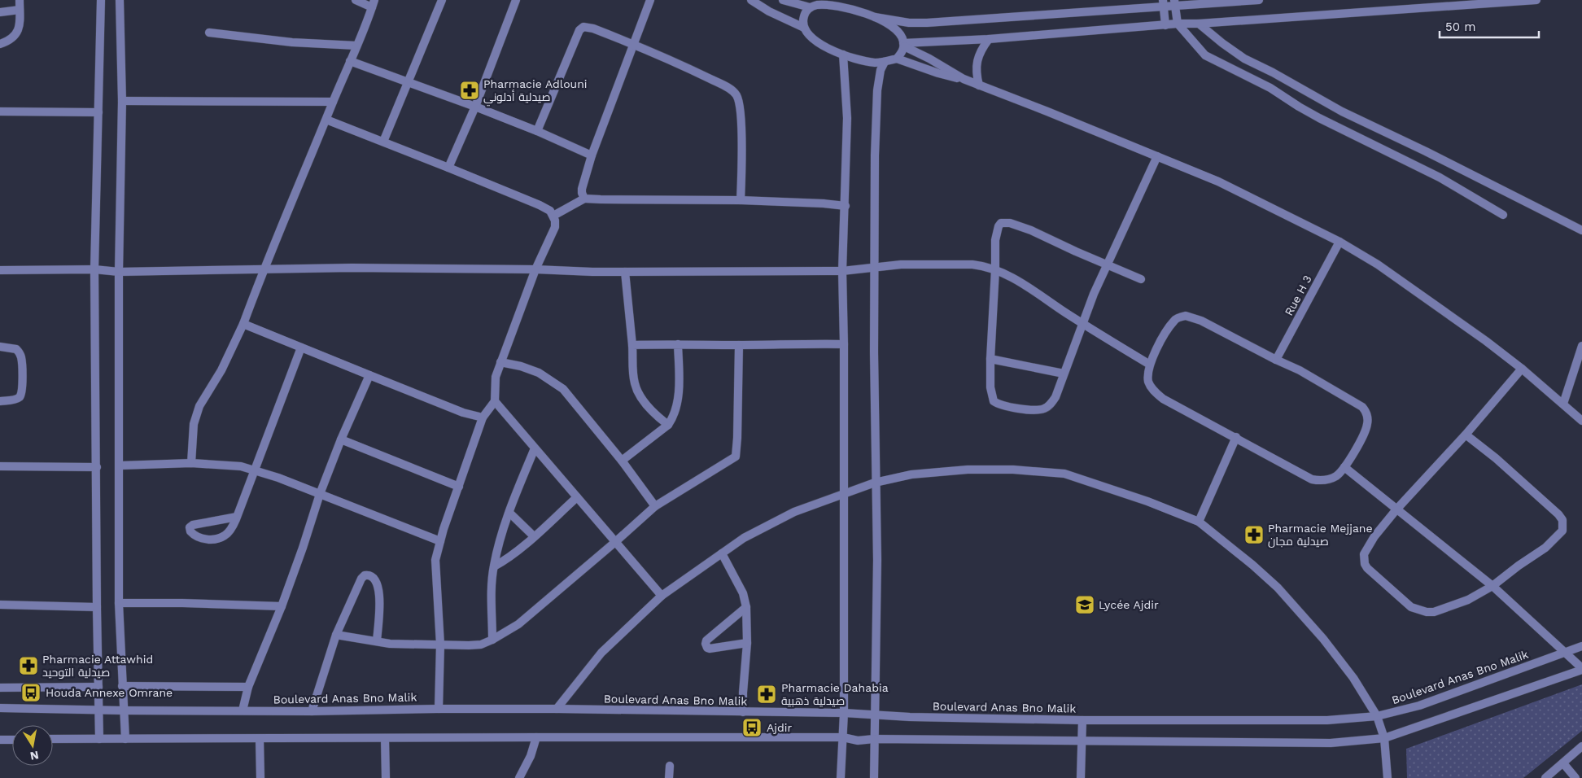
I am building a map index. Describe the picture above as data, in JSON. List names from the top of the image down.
{
  "streets": {
    "street": ["Rue H 3", "Boulevard Anas Bno Malik"]
  },
  "places": {
    "pharmacy": [
      "Pharmacie Adlouni صيدلية أدلوني",
      "Pharmacie Mejjane صيدلية مجان",
      "Pharmacie Attawhid صيدلية التوحيد",
      "Pharmacie Dahabia صيدلية ذهبية"
    ],
    "school or university": ["Lycée Ajdir"],
    "bus stop": ["Houda Annexe Omrane", "Ajdir"]
  },
  "scale_bar": "50 m",
  "north": "bottom"
}
